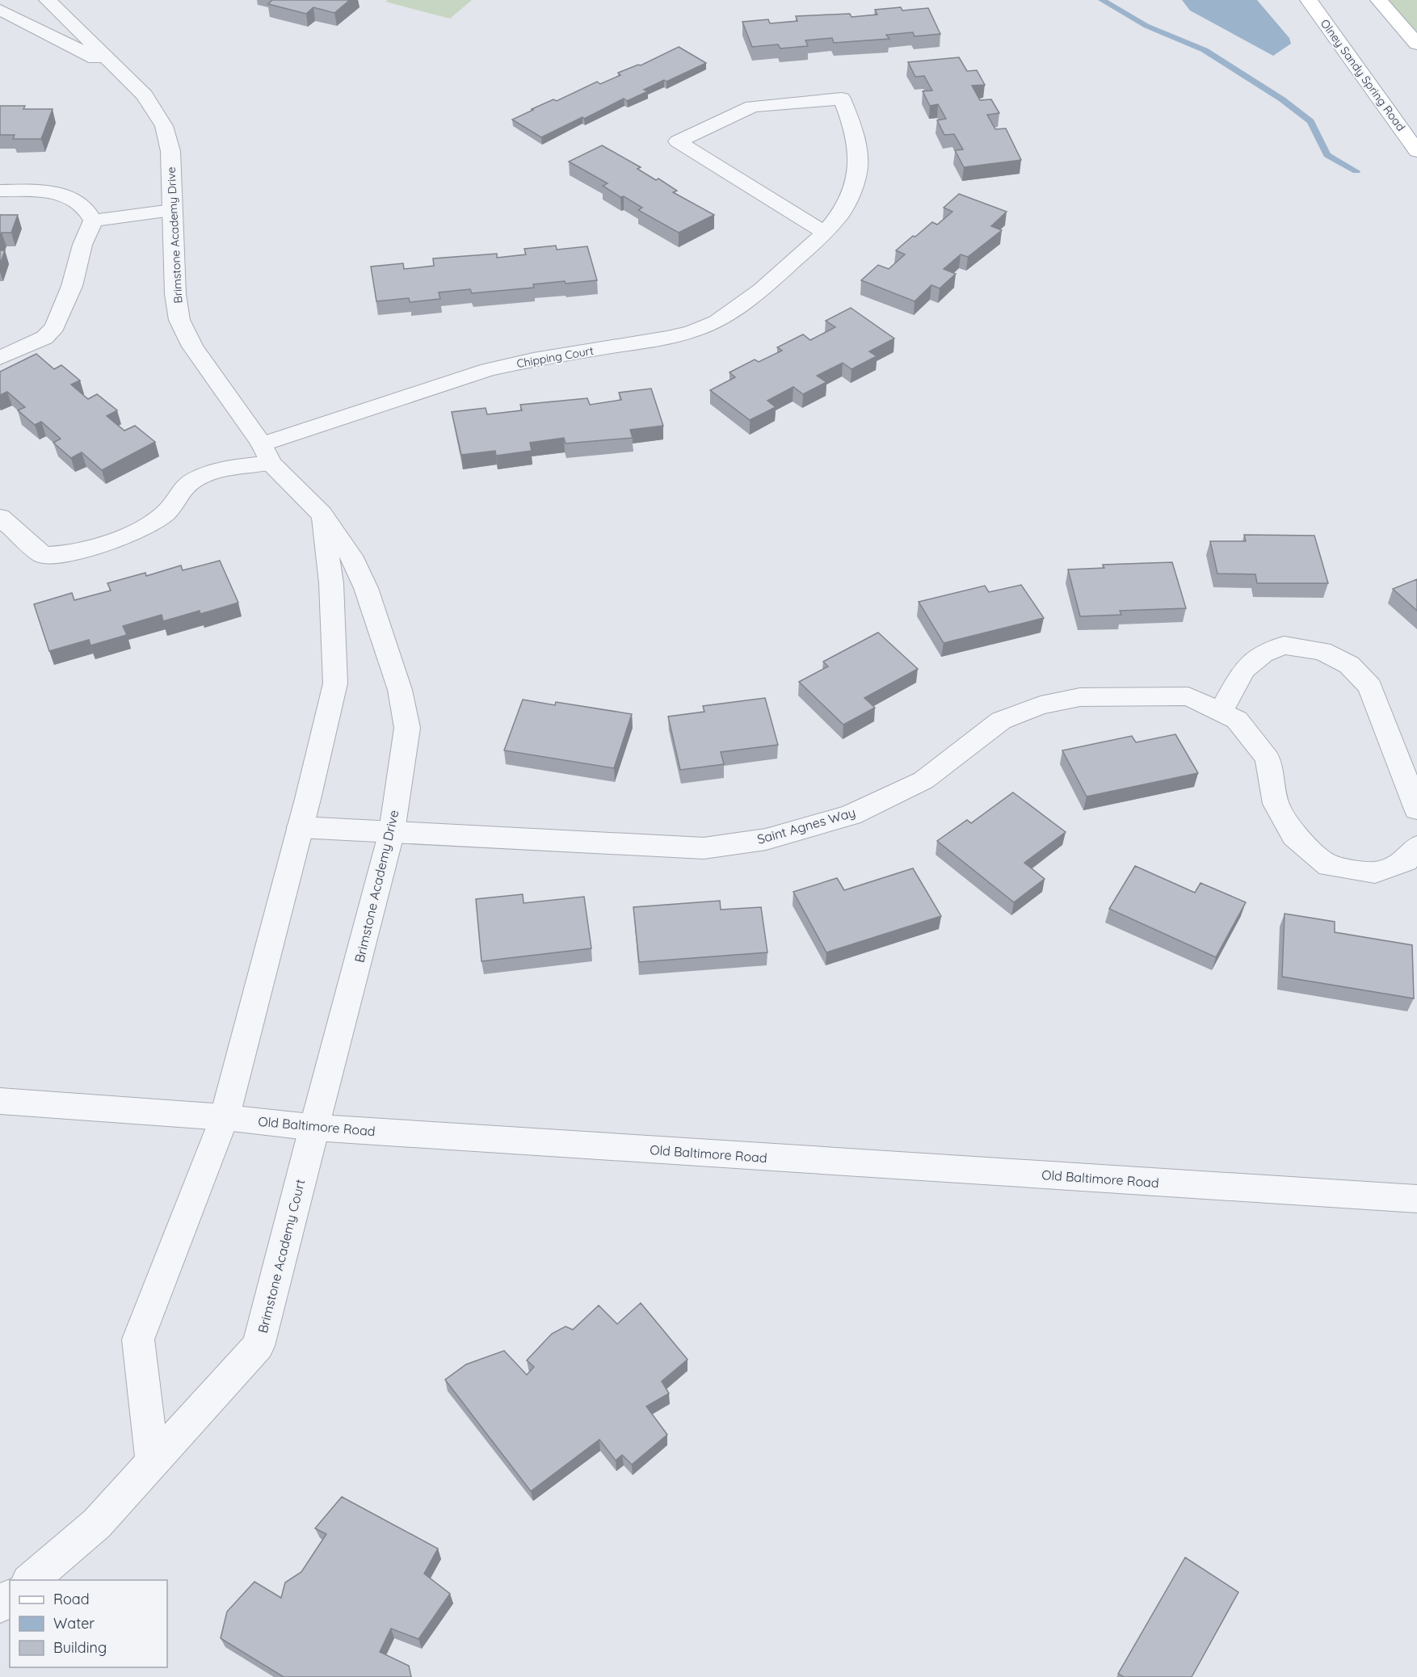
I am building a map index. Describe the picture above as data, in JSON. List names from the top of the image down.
{
  "streets": {
    "main road": ["Olney Sandy Spring Road"],
    "street": [
      "Brimstone Academy Drive",
      "Chipping Court",
      "Saint Agnes Way",
      "Old Baltimore Road",
      "Brimstone Academy Court"
    ]
  },
  "crossings": [
    ["Brimstone Academy Drive", "Chipping Court"],
    ["Brimstone Academy Drive", "Saint Agnes Way"],
    ["Brimstone Academy Drive", "Old Baltimore Road"],
    ["Brimstone Academy Drive", "Brimstone Academy Court"],
    ["Old Baltimore Road", "Brimstone Academy Court"]
  ],
  "legend": ["Road", "Water", "Building"]
}
